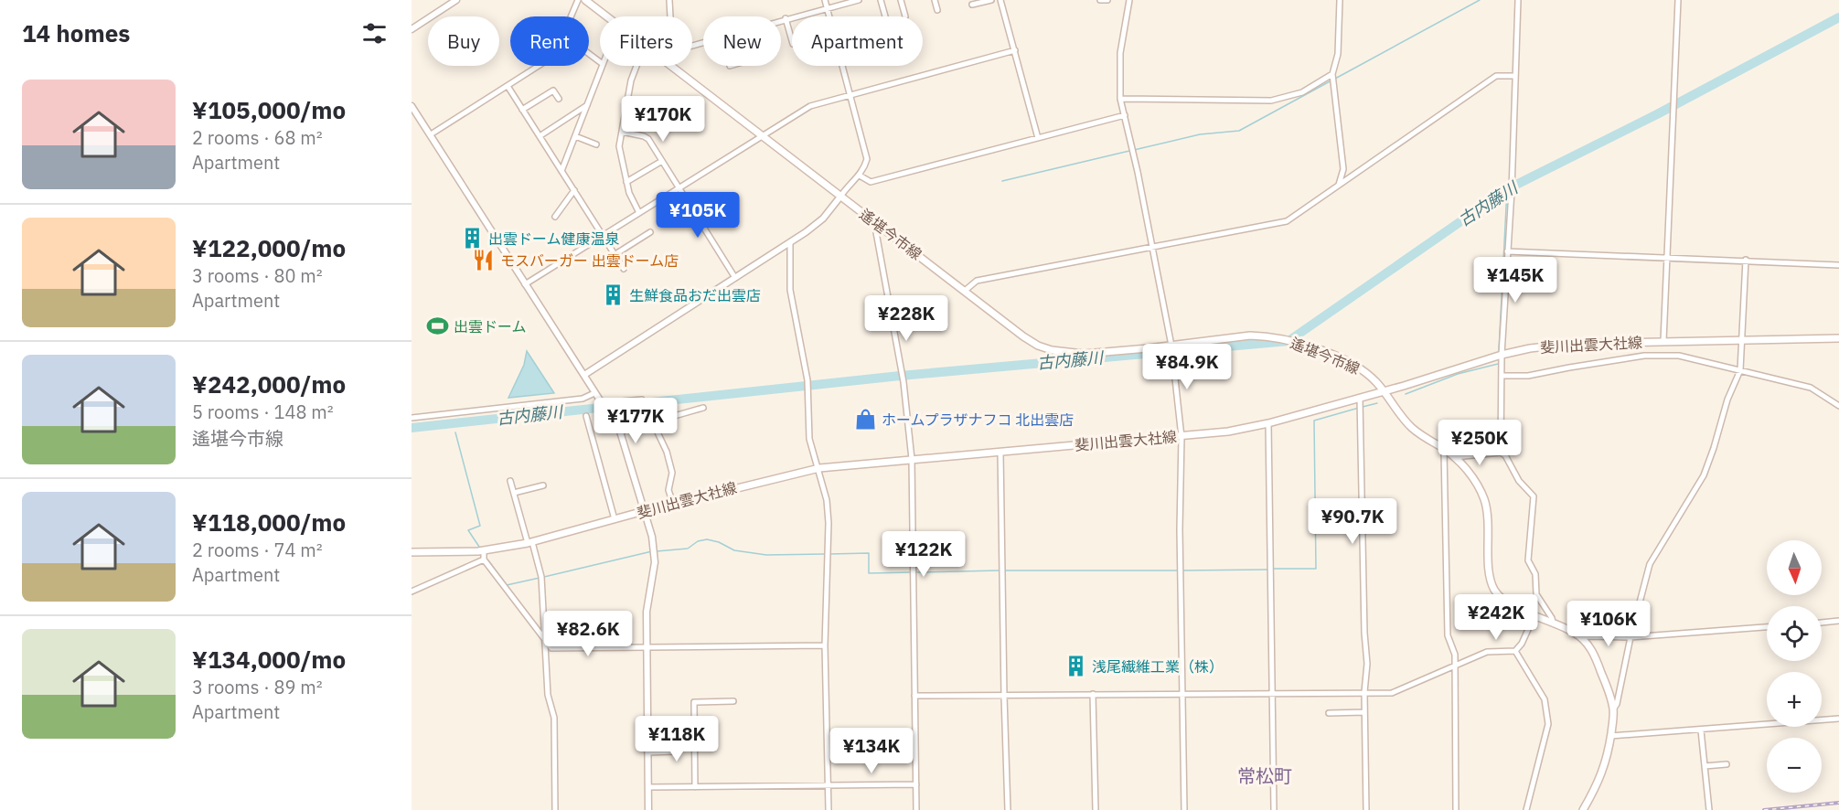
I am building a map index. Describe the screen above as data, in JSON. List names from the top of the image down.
{
  "streets": {
    "main road": ["遙堪今市線", "斐川出雲大社線"]
  },
  "crossings": [
    ["遙堪今市線", "斐川出雲大社線"]
  ],
  "districts": ["常松町"],
  "water": ["古内藤川"],
  "places": {
    "building": ["出雲ドーム健康温泉", "生鮮食品おだ出雲店", "浅尾繊維工業（株）"],
    "restaurant": ["モスバーガー 出雲ドーム店"],
    "sports": ["出雲ドーム"],
    "shop": ["ホームプラザナフコ 北出雲店"]
  },
  "north": "bottom",
  "page": {
    "heading": "14 homes",
    "chip": [
      "Buy",
      "Rent",
      "Filters",
      "New",
      "Apartment"
    ],
    "list": [
      {
        "name": "¥105,000/mo",
        "note": "2 rooms · 68 m² · Apartment"
      },
      {
        "name": "¥122,000/mo",
        "note": "3 rooms · 80 m² · Apartment"
      },
      {
        "name": "¥242,000/mo",
        "note": "5 rooms · 148 m² · 遙堪今市線"
      },
      {
        "name": "¥118,000/mo",
        "note": "2 rooms · 74 m² · Apartment"
      },
      {
        "name": "¥134,000/mo",
        "note": "3 rooms · 89 m² · Apartment"
      }
    ],
    "price": [
      "¥170K",
      "¥105K",
      "¥145K",
      "¥228K",
      "¥84.9K",
      "¥177K",
      "¥250K",
      "¥90.7K",
      "¥122K",
      "¥242K",
      "¥106K",
      "¥82.6K",
      "¥118K",
      "¥134K"
    ],
    "map_buttons": ["+", "−"]
  }
}
